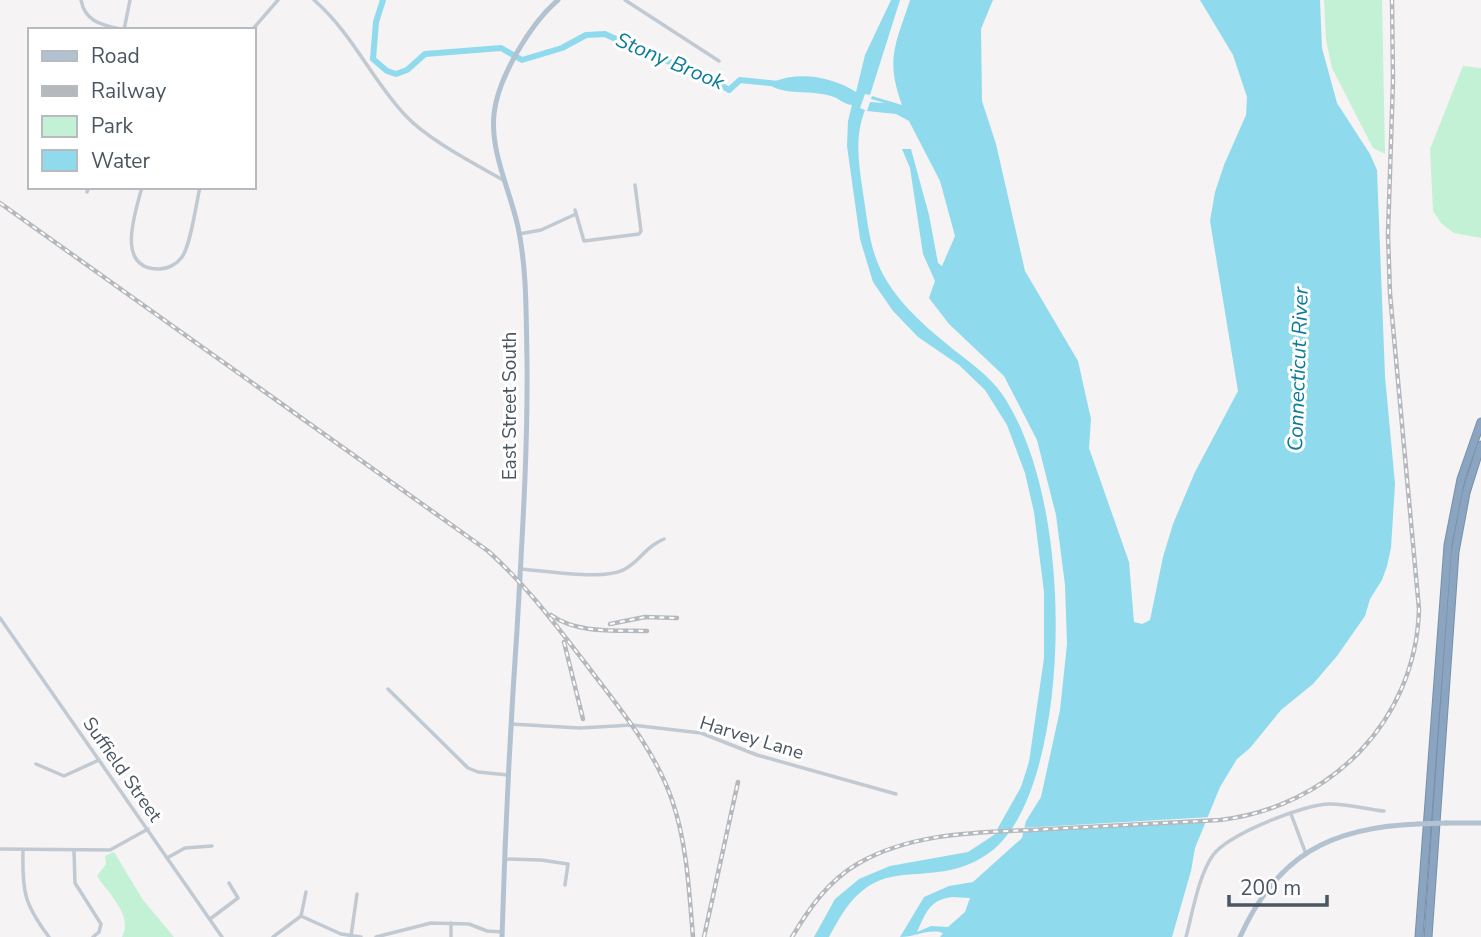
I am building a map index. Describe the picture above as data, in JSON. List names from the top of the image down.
{
  "streets": {
    "main road": ["East Street South"],
    "street": ["Harvey Lane", "Suffield Street"]
  },
  "crossings": [
    ["East Street South", "Harvey Lane"]
  ],
  "water": ["Stony Brook", "Connecticut River"],
  "legend": [
    "Road",
    "Railway",
    "Park",
    "Water"
  ],
  "scale_bar": "200 m"
}
